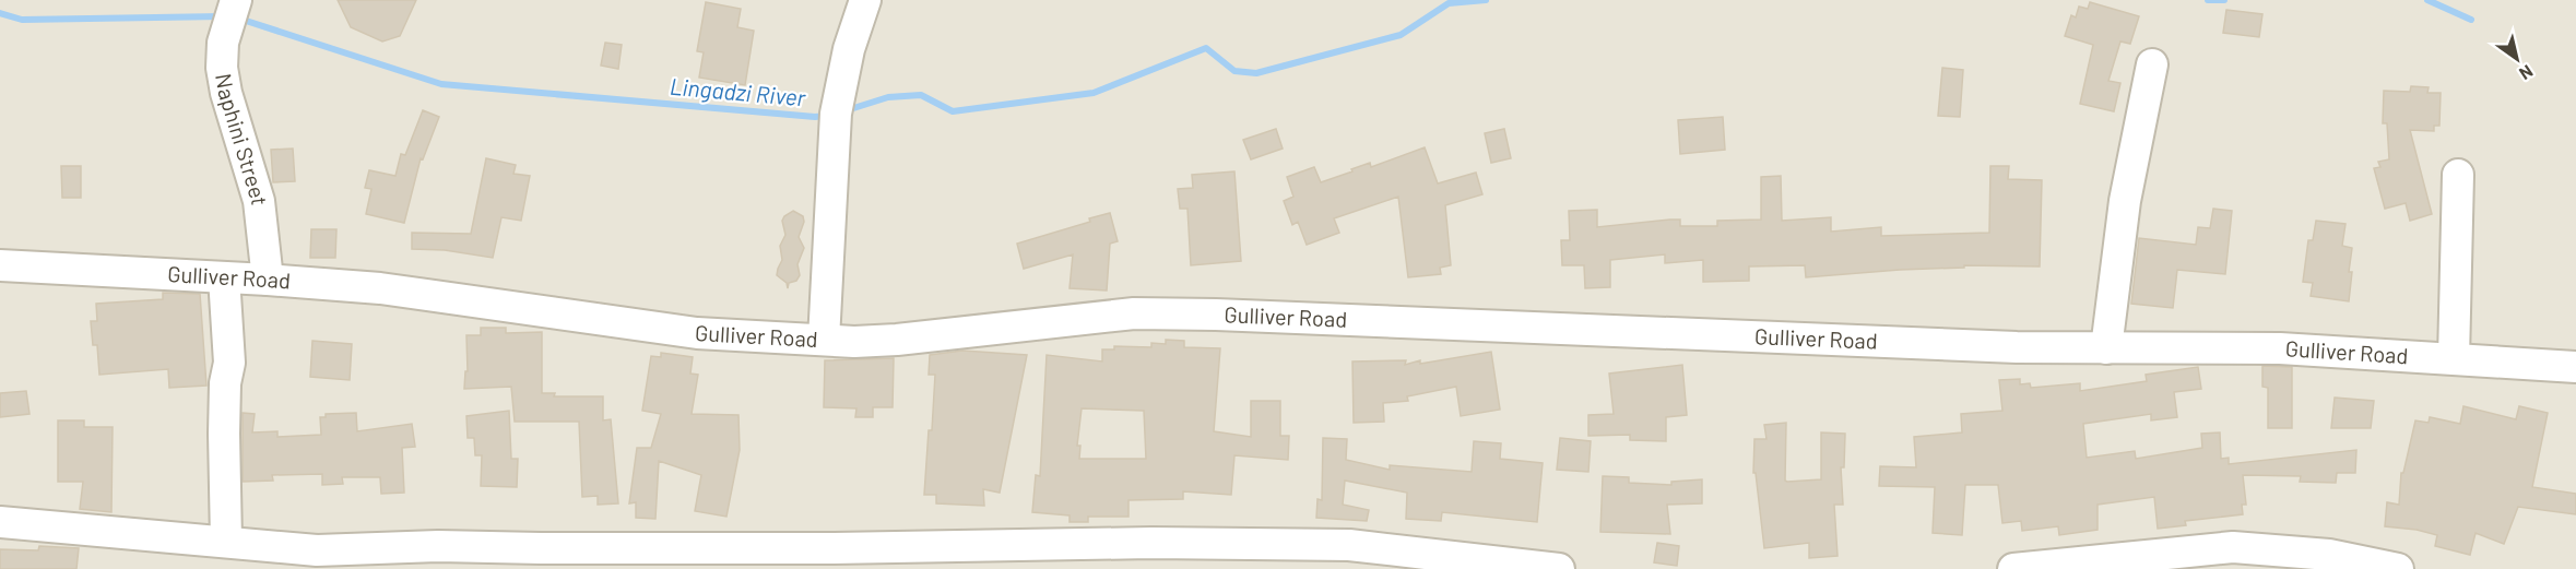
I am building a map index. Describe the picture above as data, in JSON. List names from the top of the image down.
{
  "streets": {
    "street": ["Naphini Street", "Gulliver Road"]
  },
  "crossings": [
    ["Naphini Street", "Gulliver Road"]
  ],
  "water": ["Lingadzi River"],
  "north": "bottom right"
}
